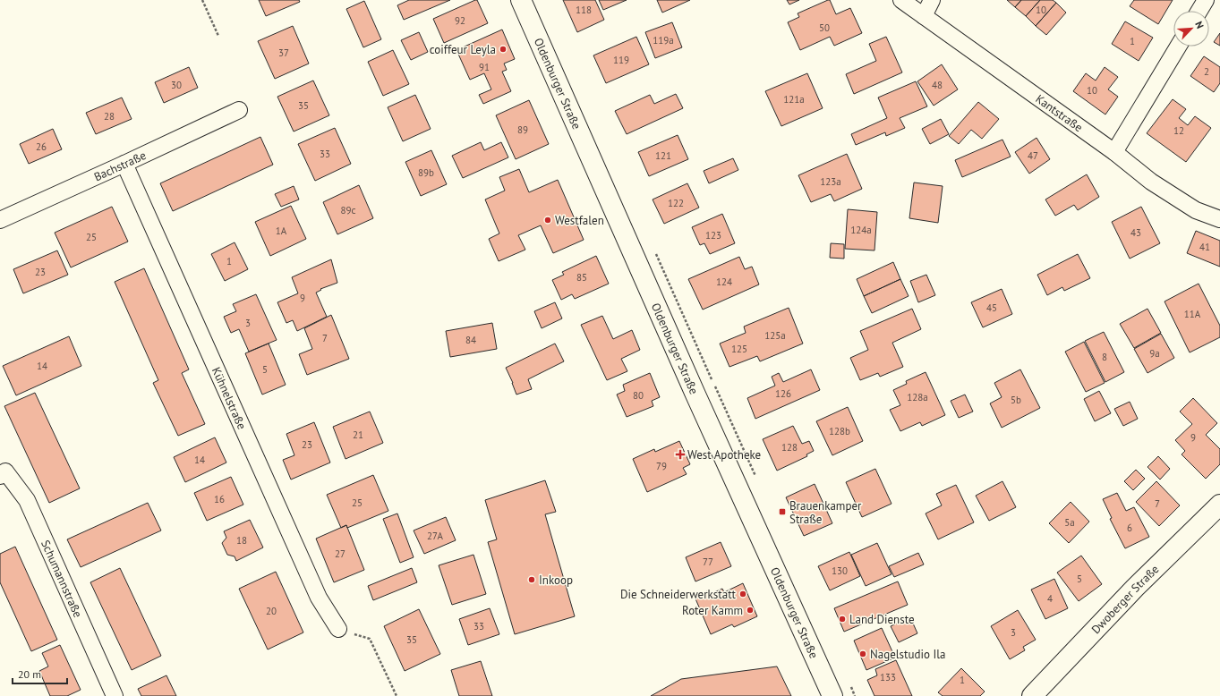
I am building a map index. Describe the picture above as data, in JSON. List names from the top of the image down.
{
  "streets": {
    "main road": ["Oldenburger Straße", "Dwoberger Straße"],
    "street": [
      "Kantstraße",
      "Bachstraße",
      "Kühnelstraße",
      "Schumannstraße"
    ]
  },
  "crossings": [
    ["Bachstraße", "Kühnelstraße"]
  ],
  "places": {
    "other": [
      "coiffeur Leyla",
      "Westfalen",
      "Inkoop",
      "Die Schneiderwerkstatt",
      "Roter Kamm",
      "Land Dienste",
      "Nagelstudio Ila"
    ],
    "health": ["West Apotheke"],
    "transit": ["Brauenkamper Straße"]
  },
  "house_numbers": [
    "118",
    "10",
    "92",
    "50",
    "119a",
    "1",
    "37",
    "119",
    "91",
    "2",
    "30",
    "48",
    "10",
    "121a",
    "35",
    "28",
    "89",
    "12",
    "26",
    "33",
    "121",
    "47",
    "89b",
    "123a",
    "122",
    "89c",
    "124a",
    "1A",
    "43",
    "123",
    "25",
    "41",
    "1",
    "23",
    "85",
    "124",
    "9",
    "45",
    "11A",
    "3",
    "125a",
    "7",
    "84",
    "125",
    "9a",
    "8",
    "14",
    "5",
    "126",
    "80",
    "128a",
    "5b",
    "128b",
    "21",
    "9",
    "23",
    "128",
    "14",
    "79",
    "16",
    "25",
    "7",
    "5a",
    "6",
    "27A",
    "18",
    "27",
    "77",
    "130",
    "5",
    "4",
    "20",
    "33",
    "3",
    "35",
    "133",
    "1"
  ],
  "scale_bar": "20 m",
  "north": "top right"
}
